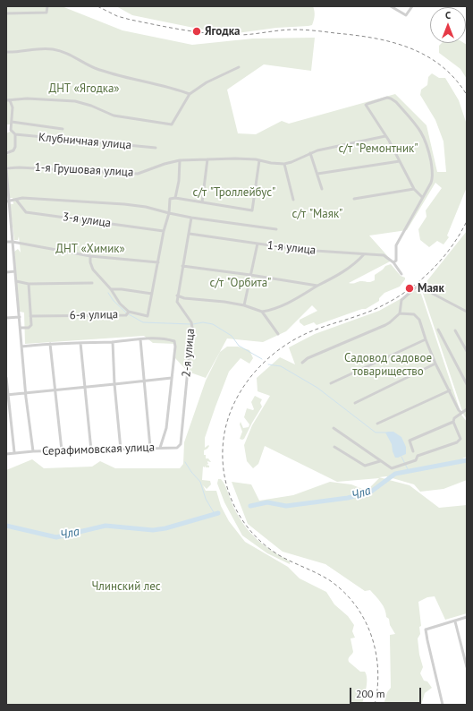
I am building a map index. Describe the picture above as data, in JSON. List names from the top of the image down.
{
  "streets": {
    "street": [
      "Клубничная улица",
      "1-я Грушовая улица",
      "3-я улица",
      "1-я улица",
      "6-я улица",
      "2-я улица",
      "Серафимовская улица"
    ]
  },
  "crossings": [
    ["1-я Грушовая улица", "Серафимовская улица"],
    ["2-я улица", "Серафимовская улица"]
  ],
  "water": ["Чла"],
  "parks": [
    "ДНТ «Ягодка»",
    "с/т \"Ремонтник\"",
    "с/т \"Троллейбус\"",
    "с/т \"Маяк\"",
    "ДНТ «Химик»",
    "с/т \"Орбита\"",
    "Садовод садовое товарищество",
    "Члинский лес"
  ],
  "places": ["Ягодка", "Маяк"],
  "scale_bar": "200 m",
  "north": "top"
}
